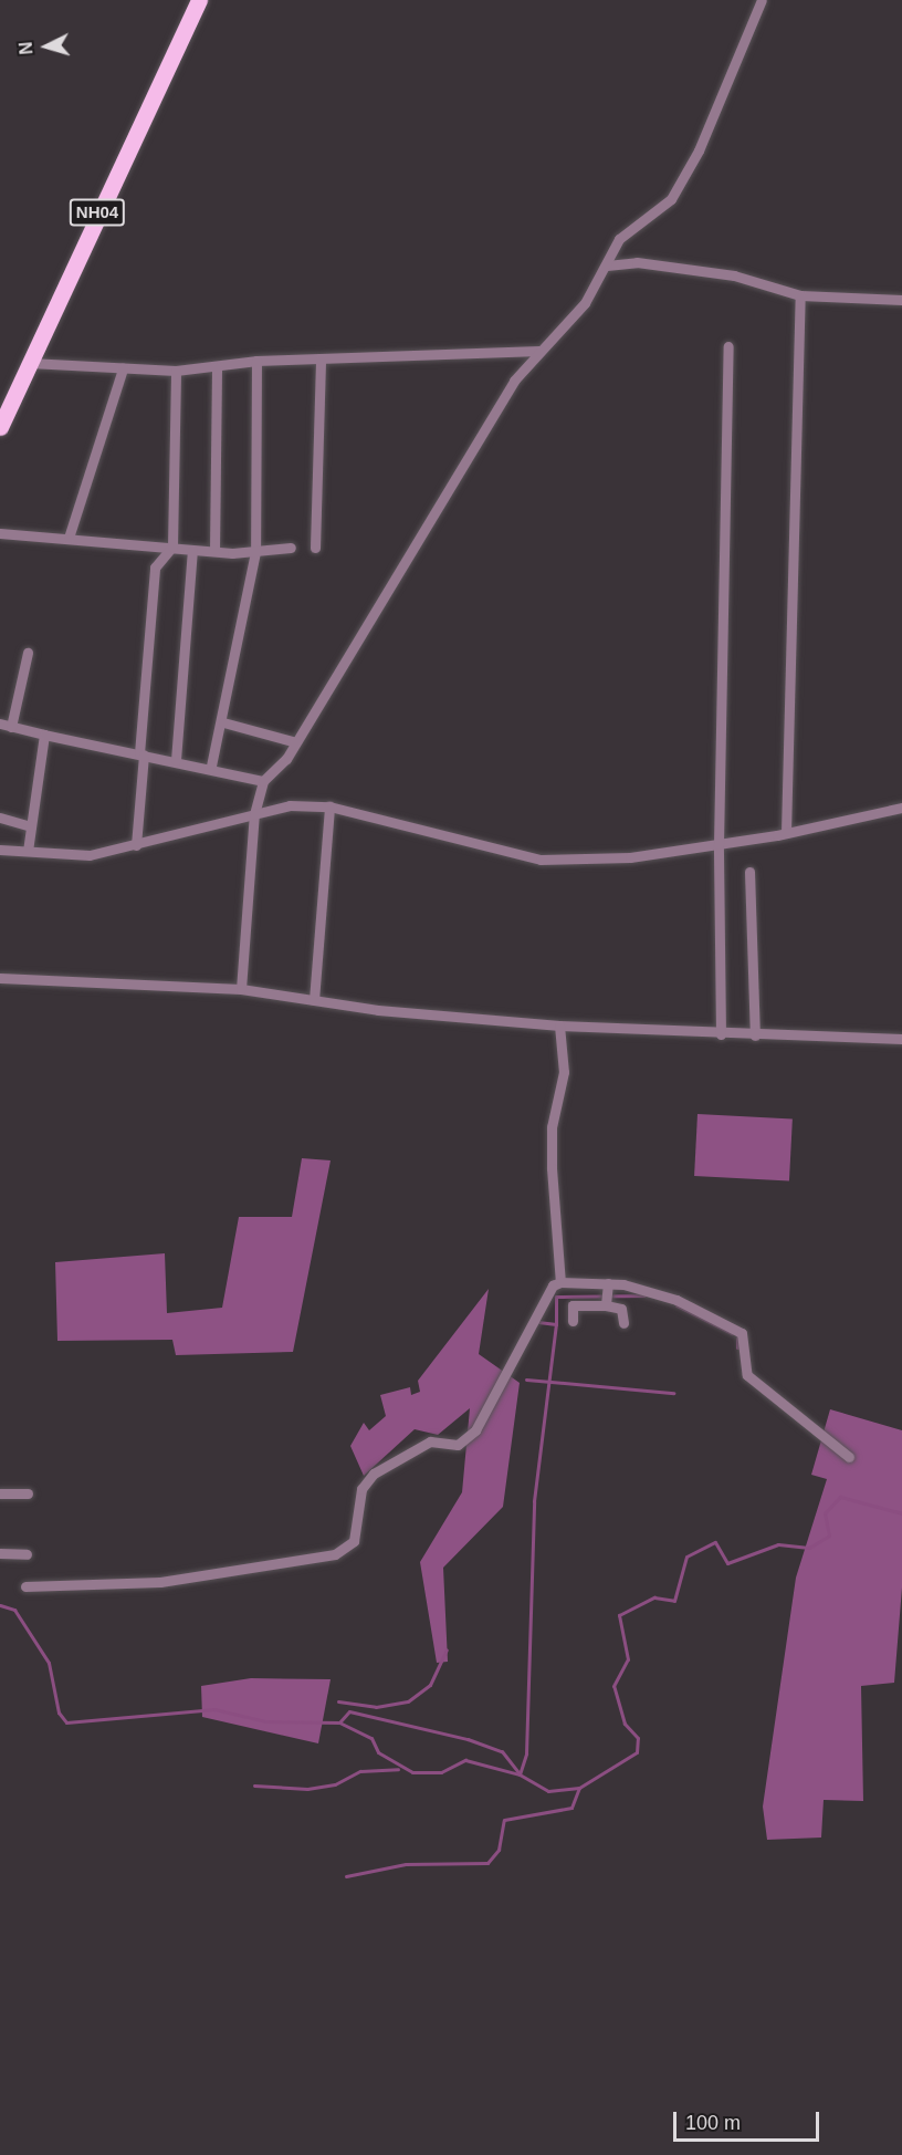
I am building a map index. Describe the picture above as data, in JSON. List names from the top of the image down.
{
  "streets": {
    "main road": ["NH04"]
  },
  "scale_bar": "100 m",
  "north": "left"
}
